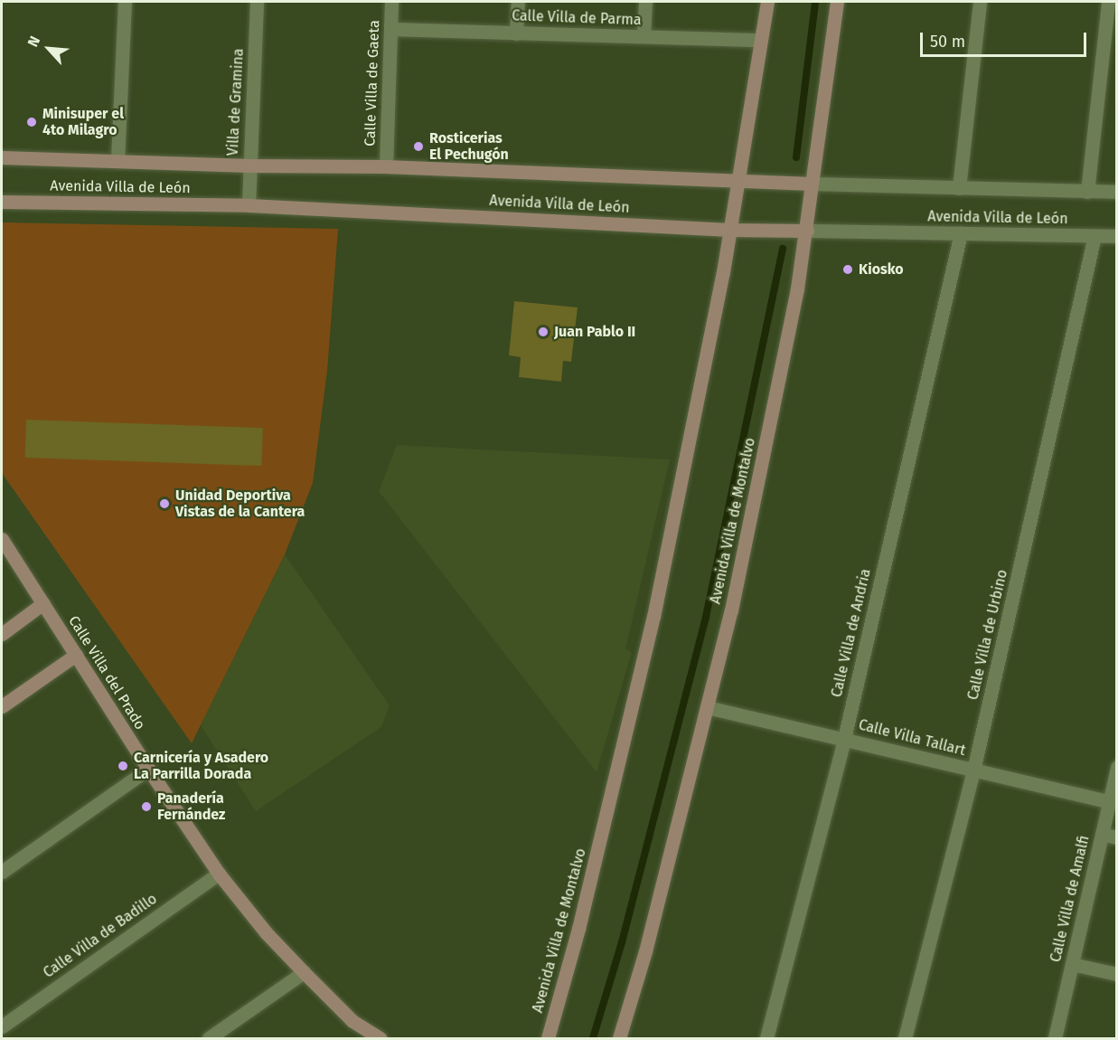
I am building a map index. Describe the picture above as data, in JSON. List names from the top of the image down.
{
  "streets": {
    "street": [
      "Calle Villa de Parma",
      "Calle Villa de Gaeta",
      "Villa de Gramina",
      "Avenida Villa de León",
      "Avenida Villa de Montalvo",
      "Calle Villa de Andria",
      "Calle Villa de Urbino",
      "Calle Villa del Prado",
      "Calle Villa Tallart",
      "Calle Villa de Amalfi",
      "Calle Villa de Badillo"
    ]
  },
  "crossings": [
    ["Calle Villa de Parma", "Calle Villa de Gaeta"],
    ["Calle Villa de Parma", "Avenida Villa de Montalvo"],
    ["Calle Villa de Gaeta", "Avenida Villa de León"],
    ["Villa de Gramina", "Avenida Villa de León"],
    ["Avenida Villa de León", "Avenida Villa de Montalvo"],
    ["Avenida Villa de León", "Calle Villa de Andria"],
    ["Avenida Villa de León", "Calle Villa de Urbino"],
    ["Avenida Villa de Montalvo", "Calle Villa Tallart"],
    ["Calle Villa de Andria", "Calle Villa Tallart"],
    ["Calle Villa de Urbino", "Calle Villa Tallart"],
    ["Calle Villa del Prado", "Calle Villa de Badillo"],
    ["Calle Villa Tallart", "Calle Villa de Amalfi"]
  ],
  "places": [
    "Minisuper el 4to Milagro",
    "Rosticerias El Pechugón",
    "Kiosko",
    "Juan Pablo II",
    "Unidad Deportiva Vistas de la Cantera",
    "Carnicería y Asadero La Parrilla Dorada",
    "Panadería Fernández"
  ],
  "scale_bar": "50 m",
  "north": "top left"
}
